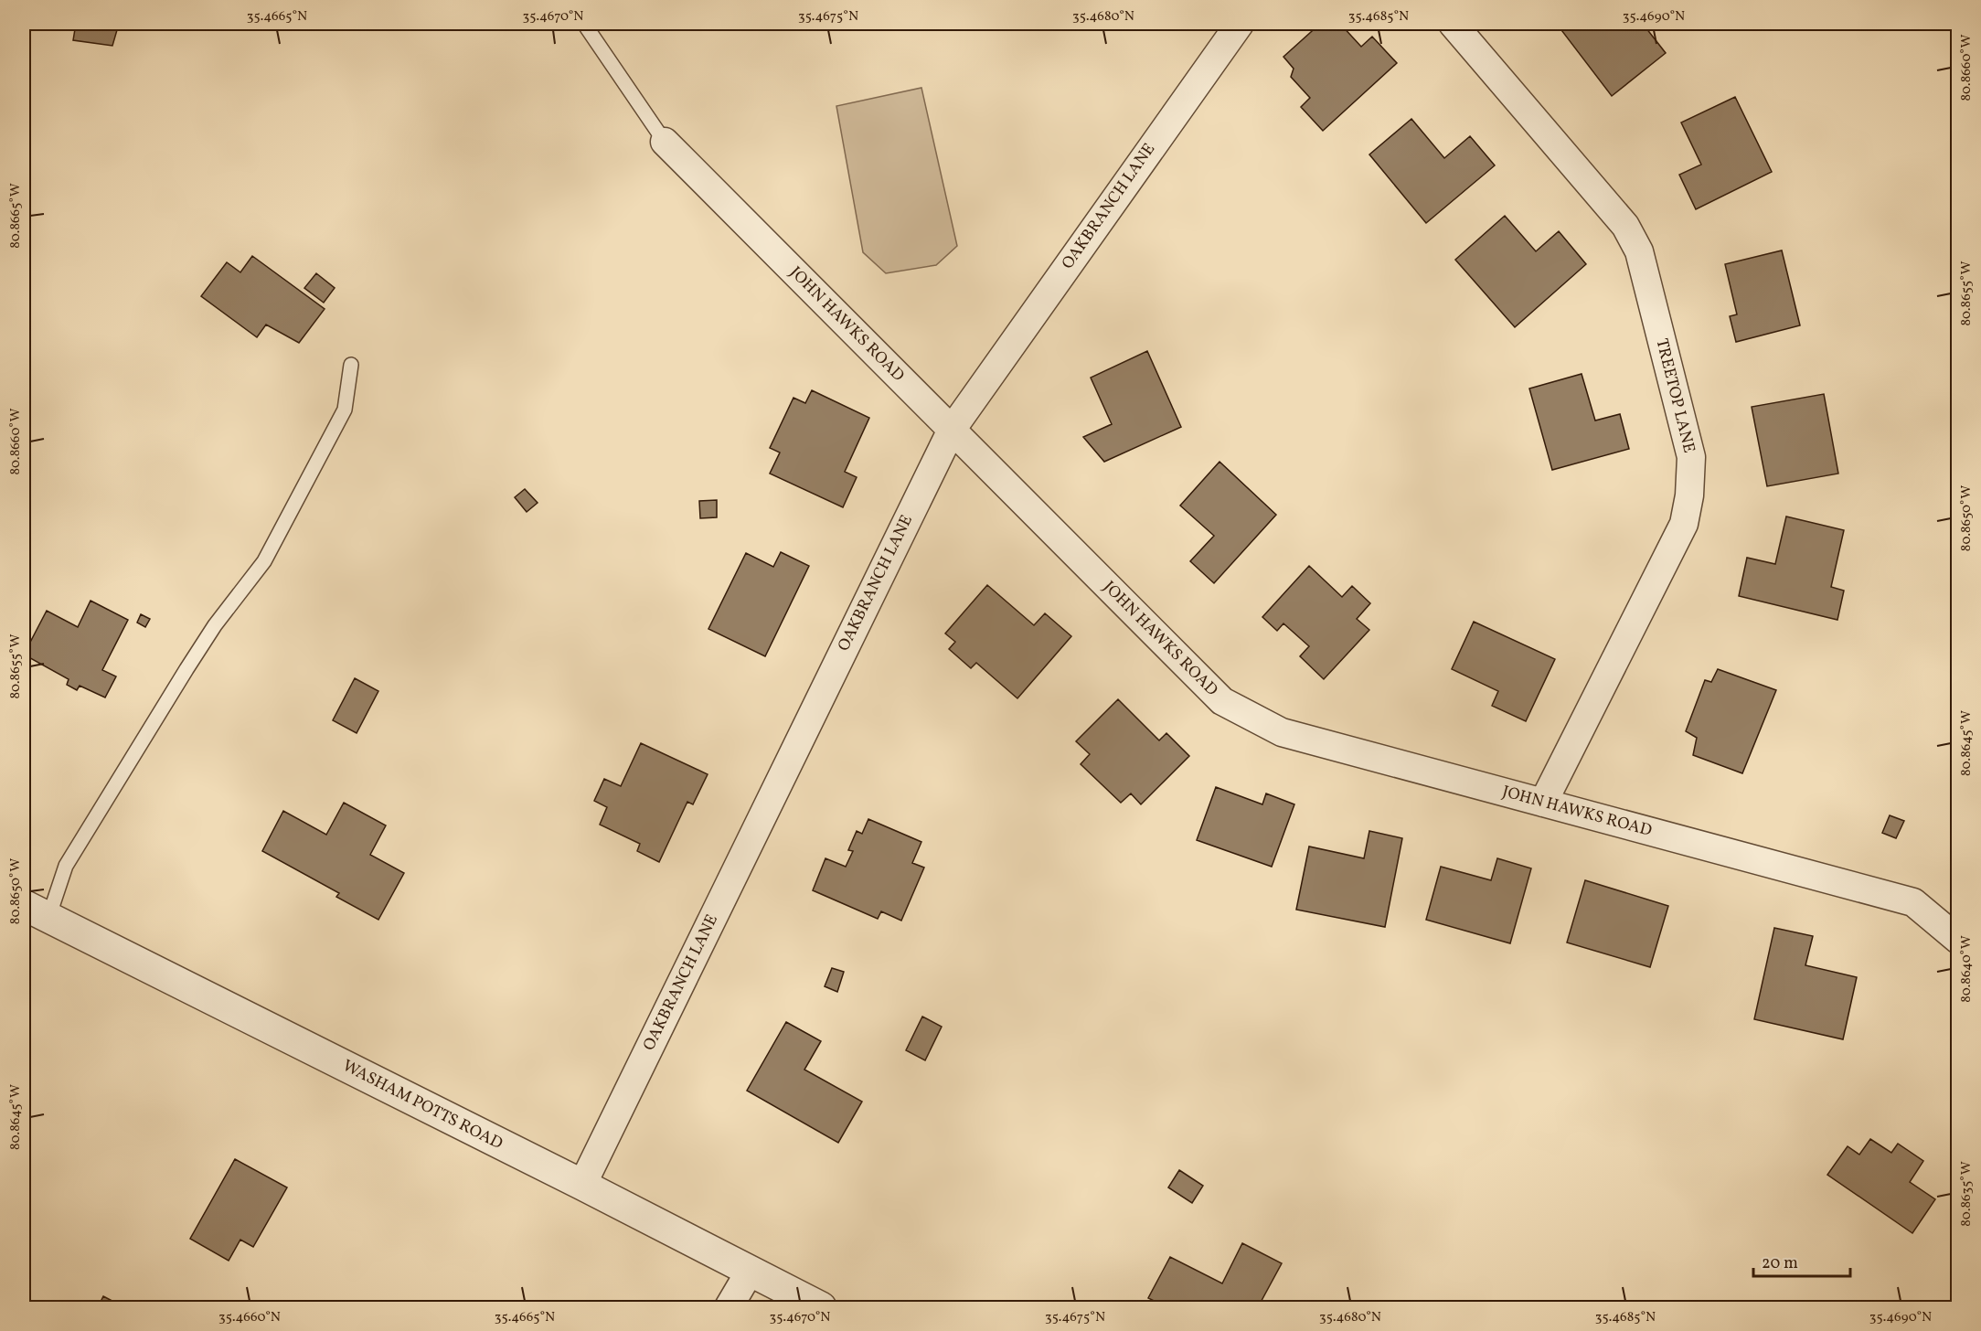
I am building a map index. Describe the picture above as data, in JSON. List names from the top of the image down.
{
  "streets": {
    "street": [
      "OAKBRANCH LANE",
      "JOHN HAWKS ROAD",
      "TREETOP LANE",
      "WASHAM POTTS ROAD"
    ]
  },
  "crossings": [
    ["OAKBRANCH LANE", "JOHN HAWKS ROAD"],
    ["OAKBRANCH LANE", "WASHAM POTTS ROAD"],
    ["JOHN HAWKS ROAD", "TREETOP LANE"]
  ],
  "scale_bar": "20 m",
  "coordinates": [
    "35.4665°N",
    "35.4670°N",
    "35.4675°N",
    "35.4680°N",
    "35.4685°N",
    "35.4690°N",
    "80.8660°W",
    "80.8665°W",
    "80.8655°W",
    "80.8650°W",
    "80.8645°W",
    "80.8640°W",
    "80.8635°W",
    "35.4660°N"
  ]
}
